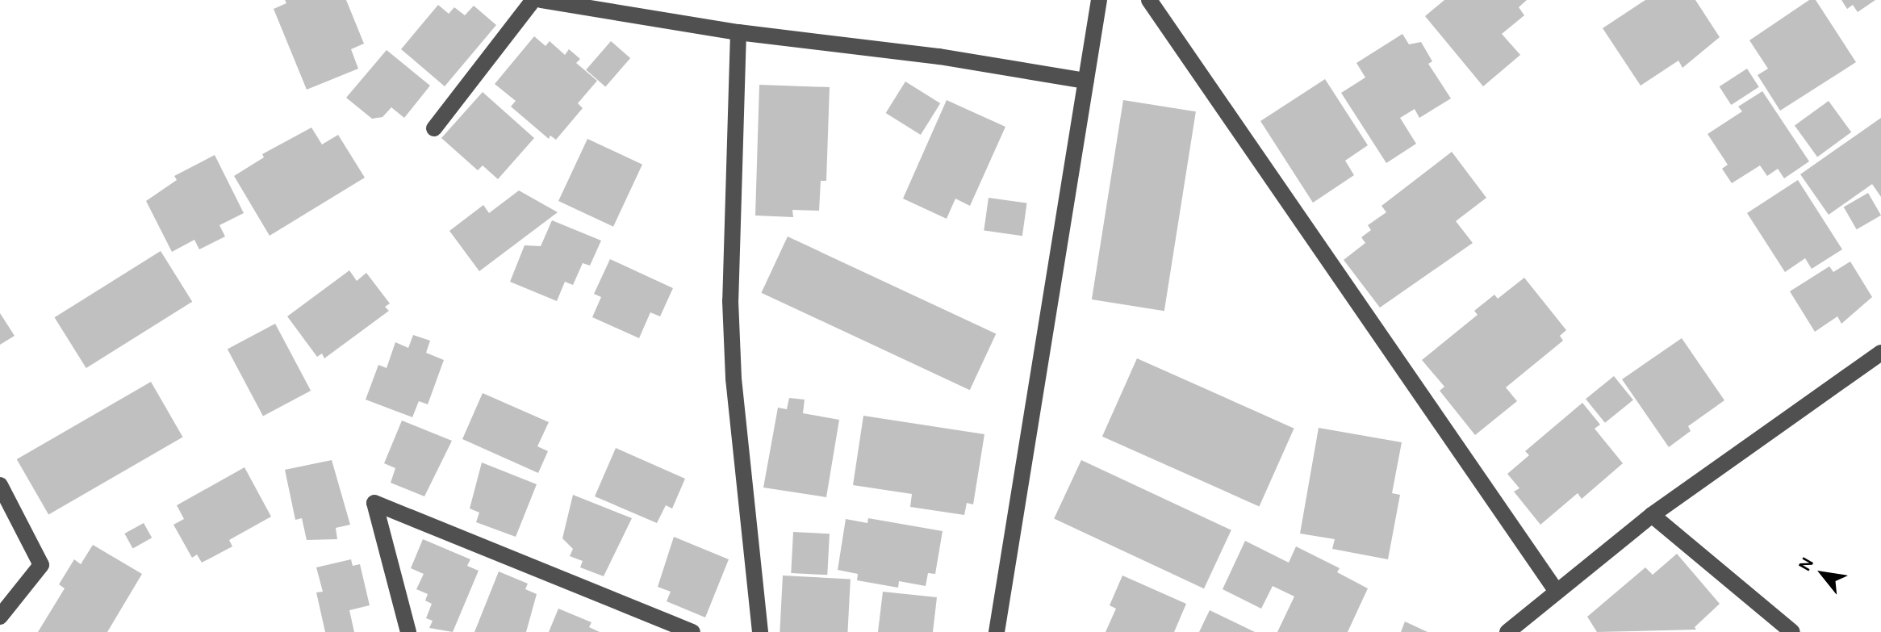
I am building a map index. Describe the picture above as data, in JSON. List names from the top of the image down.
{
  "north": "top left"
}
